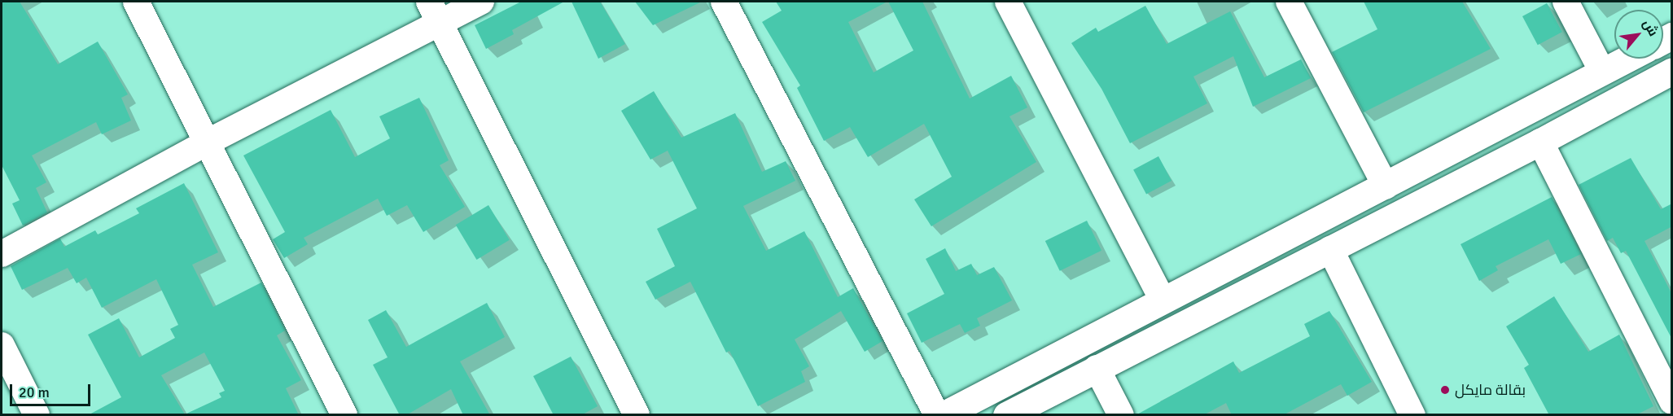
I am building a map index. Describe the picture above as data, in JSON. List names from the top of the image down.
{
  "places": ["بقالة مايكل"],
  "scale_bar": "20 m",
  "north": "top right"
}
